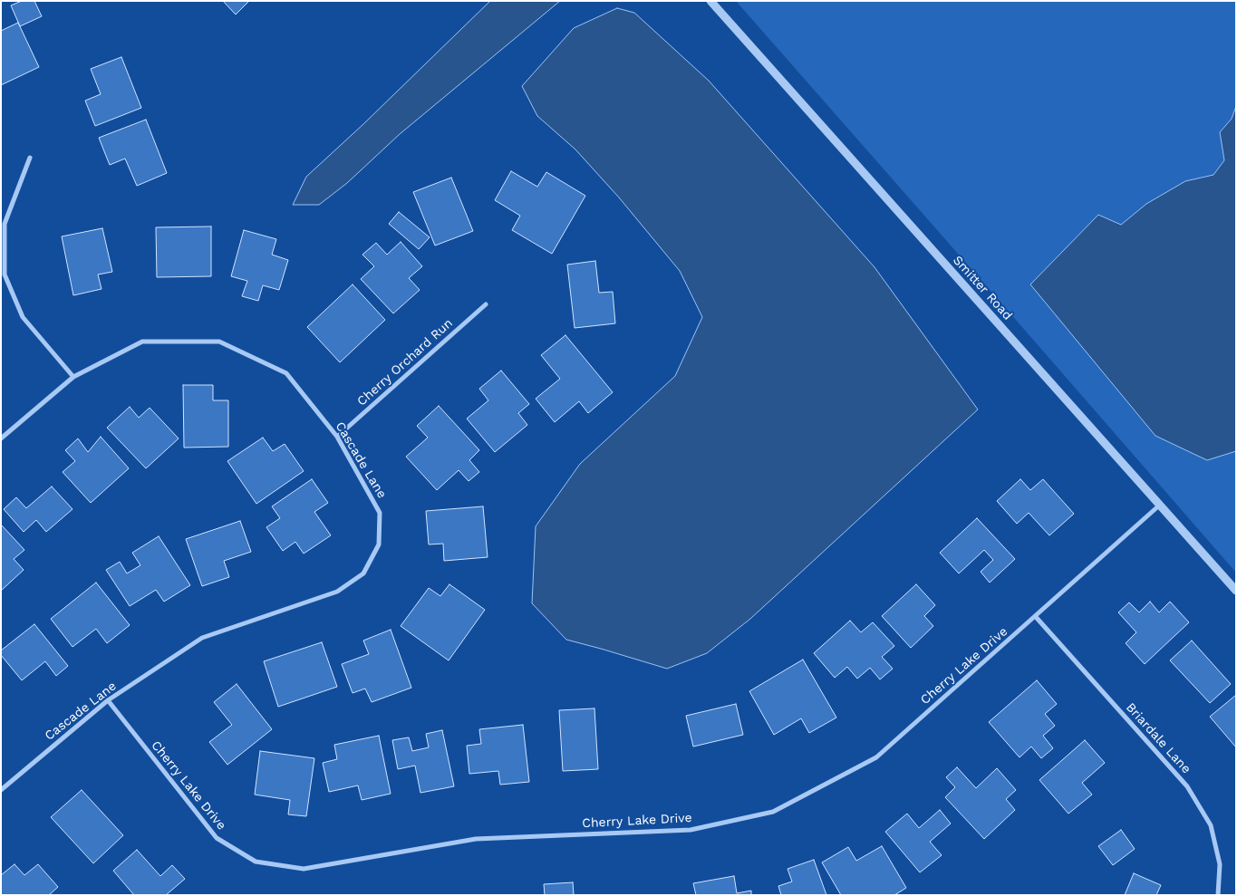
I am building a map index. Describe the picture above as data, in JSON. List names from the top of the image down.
{
  "streets": {
    "street": [
      "Smitter Road",
      "Cherry Orchard Run",
      "Cascade Lane",
      "Cherry Lake Drive",
      "Briardale Lane"
    ]
  },
  "crossings": [
    ["Smitter Road", "Cherry Lake Drive"],
    ["Cherry Orchard Run", "Cascade Lane"],
    ["Cascade Lane", "Cherry Lake Drive"],
    ["Cherry Lake Drive", "Briardale Lane"]
  ]
}
